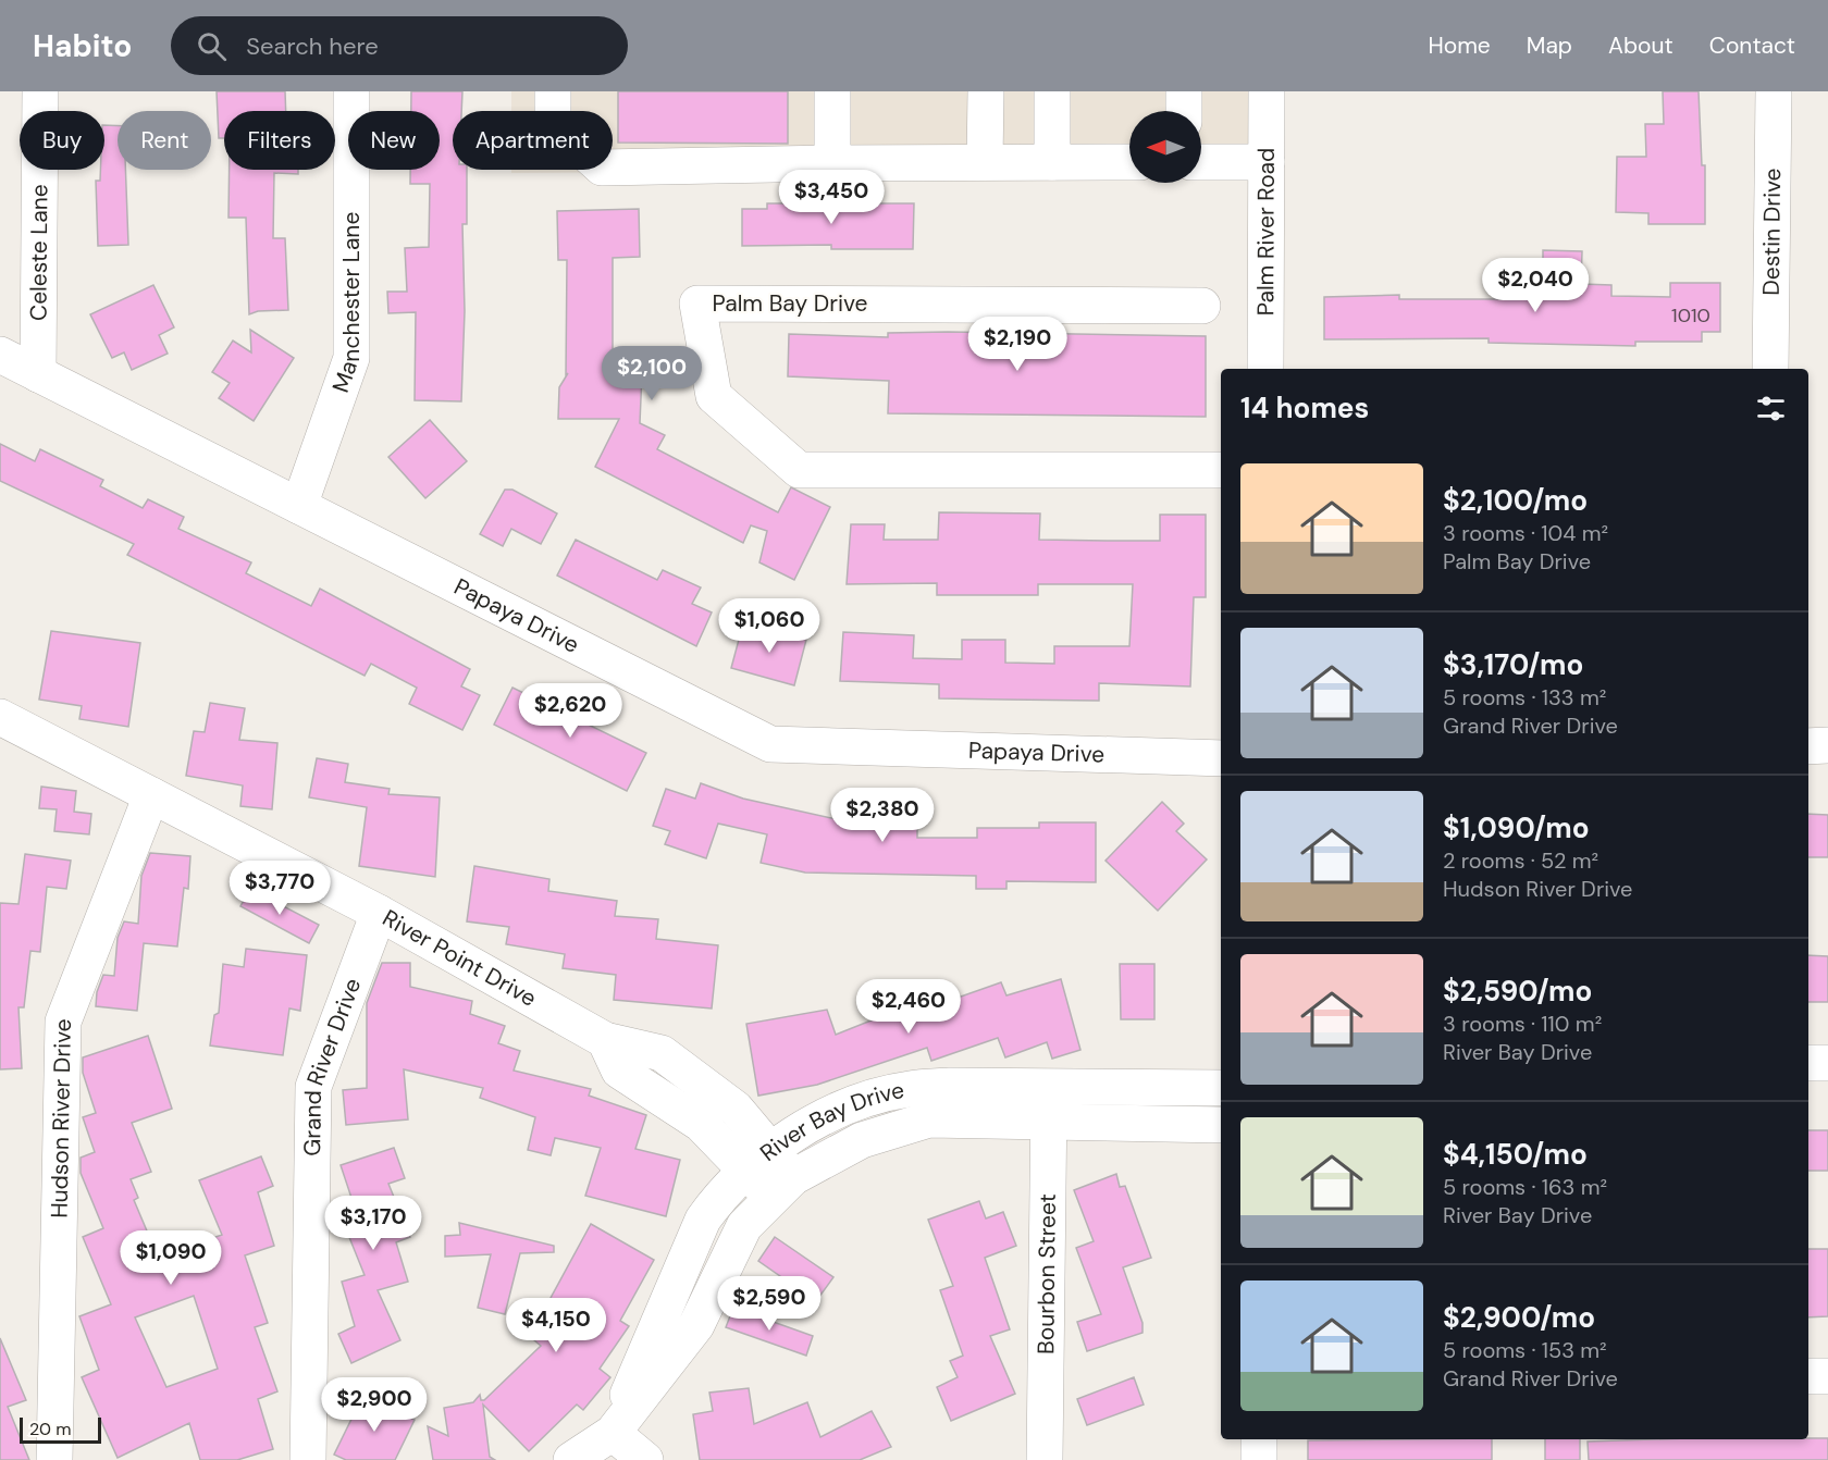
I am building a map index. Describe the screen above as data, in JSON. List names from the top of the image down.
{
  "streets": {
    "street": [
      "Palm River Road",
      "Destin Drive",
      "Celeste Lane",
      "Manchester Lane",
      "Palm Bay Drive",
      "Papaya Drive",
      "River Point Drive",
      "Grand River Drive",
      "Hudson River Drive",
      "River Bay Drive",
      "Bourbon Street"
    ]
  },
  "crossings": [
    ["Celeste Lane", "Papaya Drive"],
    ["Manchester Lane", "Papaya Drive"],
    ["River Point Drive", "Grand River Drive"],
    ["River Point Drive", "Hudson River Drive"],
    ["River Point Drive", "River Bay Drive"],
    ["River Bay Drive", "Bourbon Street"]
  ],
  "house_numbers": ["1010"],
  "scale_bar": "20 m",
  "north": "left",
  "page": {
    "header": "Habito",
    "search": "Search here",
    "nav": [
      "Home",
      "Map",
      "About",
      "Contact"
    ],
    "chip": [
      "Buy",
      "Rent",
      "Filters",
      "New",
      "Apartment"
    ],
    "price": [
      "$3,450",
      "$2,040",
      "$2,190",
      "$2,100",
      "$1,060",
      "$2,620",
      "$2,380",
      "$3,770",
      "$2,460",
      "$3,170",
      "$1,090",
      "$2,590",
      "$4,150",
      "$2,900"
    ],
    "heading": "14 homes",
    "list": [
      {
        "name": "$2,100/mo",
        "note": "3 rooms · 104 m² · Palm Bay Drive"
      },
      {
        "name": "$3,170/mo",
        "note": "5 rooms · 133 m² · Grand River Drive"
      },
      {
        "name": "$1,090/mo",
        "note": "2 rooms · 52 m² · Hudson River Drive"
      },
      {
        "name": "$2,590/mo",
        "note": "3 rooms · 110 m² · River Bay Drive"
      },
      {
        "name": "$4,150/mo",
        "note": "5 rooms · 163 m² · River Bay Drive"
      },
      {
        "name": "$2,900/mo",
        "note": "5 rooms · 153 m² · Grand River Drive"
      }
    ],
    "scale": "20 m"
  }
}
